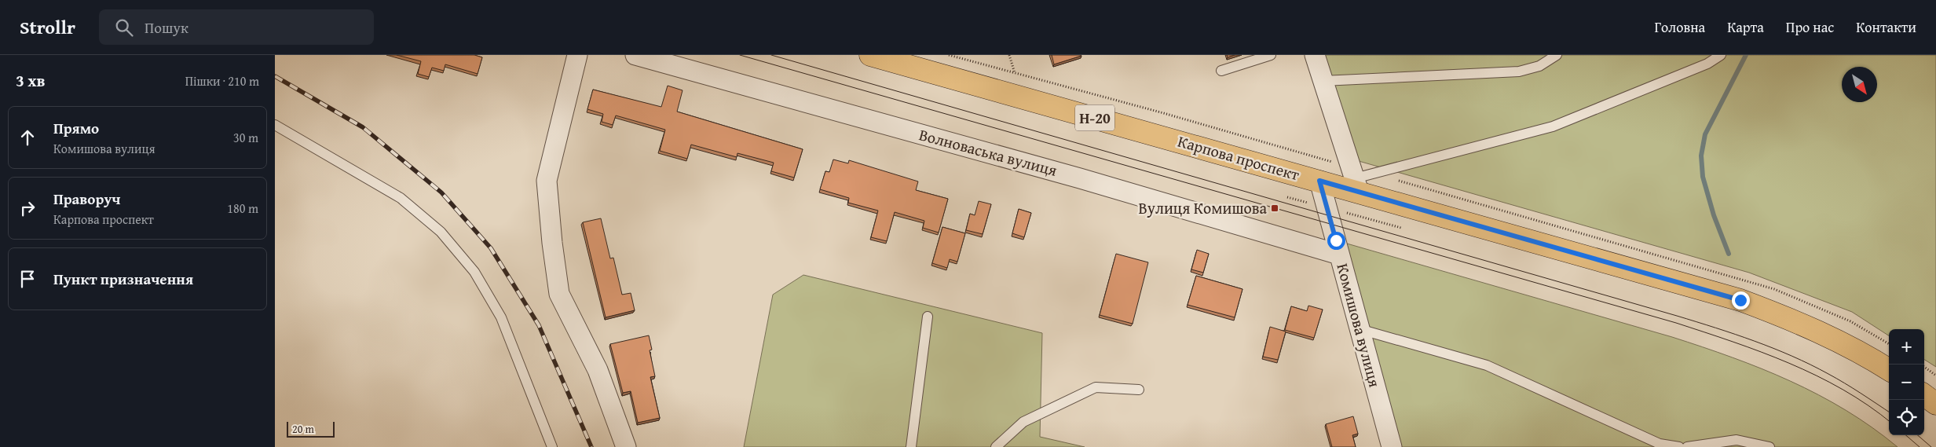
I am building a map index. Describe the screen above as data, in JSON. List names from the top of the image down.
{
  "streets": {
    "main road": ["Н-20", "Карпова проспект"],
    "street": ["Волноваська вулиця", "Комишова вулиця"]
  },
  "crossings": [
    ["Волноваська вулиця", "Комишова вулиця"],
    ["Карпова проспект", "Комишова вулиця"]
  ],
  "places": {
    "transit": ["Вулиця Комишова"]
  },
  "scale_bar": "20 m",
  "north": "bottom right",
  "page": {
    "header": "Strollr",
    "search": "Пошук",
    "nav": [
      "Головна",
      "Карта",
      "Про нас",
      "Контакти"
    ],
    "heading": ["3 хв", "Пішки · 210 m"],
    "list": [
      ["Прямо", "Комишова вулиця", "30 m"],
      ["Праворуч", "Карпова проспект", "180 m"],
      "Пункт призначення"
    ],
    "map_buttons": ["+", "−"],
    "scale": "20 m"
  }
}
